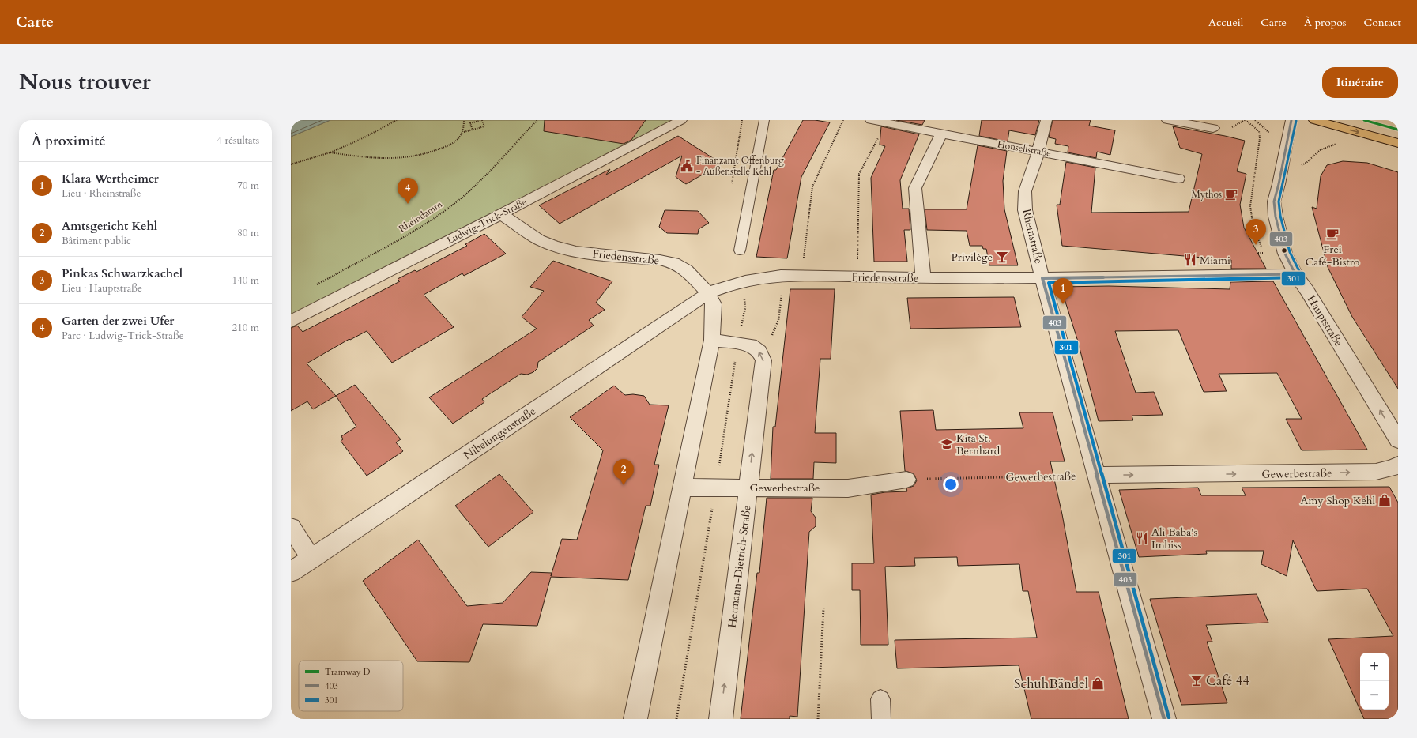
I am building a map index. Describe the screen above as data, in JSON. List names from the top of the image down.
{
  "streets": {
    "street": [
      "Honsellstraße",
      "Ludwig-Trick-Straße",
      "Rheinstraße",
      "Friedensstraße",
      "Hauptstraße",
      "Nibelungenstraße",
      "Gewerbestraße",
      "Hermann-Dietrich-Straße"
    ],
    "path": ["Rheindamm"]
  },
  "crossings": [
    ["Honsellstraße", "Rheinstraße"],
    ["Ludwig-Trick-Straße", "Friedensstraße"],
    ["Rheinstraße", "Friedensstraße"],
    ["Rheinstraße", "Gewerbestraße"],
    ["Friedensstraße", "Hauptstraße"],
    ["Friedensstraße", "Nibelungenstraße"],
    ["Gewerbestraße", "Hermann-Dietrich-Straße"]
  ],
  "one_way": ["Hauptstraße", "Gewerbestraße"],
  "places": {
    "public building": ["Finanzamt Offenburg - Außenstelle Kehl"],
    "cafe": ["Mythos", "Frei Café-Bistro"],
    "bar": ["Privilège", "Café 44"],
    "restaurant": ["Miami", "Ali Baba's Imbiss"],
    "school or university": ["Kita St. Bernhard"],
    "shop": ["Amy Shop Kehl", "SchuhBändel"]
  },
  "lines": ["tram line D", "transit line 403", "transit line 301"],
  "legend": ["Tramway D", "403", "301"],
  "page": {
    "header": "Carte",
    "nav": [
      "Accueil",
      "Carte",
      "À propos",
      "Contact"
    ],
    "title": "Nous trouver",
    "buttons": "Itinéraire",
    "heading": ["À proximité", "4 résultats"],
    "list": [
      {
        "mark": "1",
        "name": "Klara Wertheimer",
        "note": "Lieu · Rheinstraße",
        "value": "70 m"
      },
      {
        "mark": "2",
        "name": "Amtsgericht Kehl",
        "note": "Bâtiment public",
        "value": "80 m"
      },
      {
        "mark": "3",
        "name": "Pinkas Schwarzkachel",
        "note": "Lieu · Hauptstraße",
        "value": "140 m"
      },
      {
        "mark": "4",
        "name": "Garten der zwei Ufer",
        "note": "Parc · Ludwig-Trick-Straße",
        "value": "210 m"
      }
    ],
    "pins": [
      "4",
      "3",
      "1",
      "2"
    ],
    "map_buttons": ["+", "−"]
  }
}
